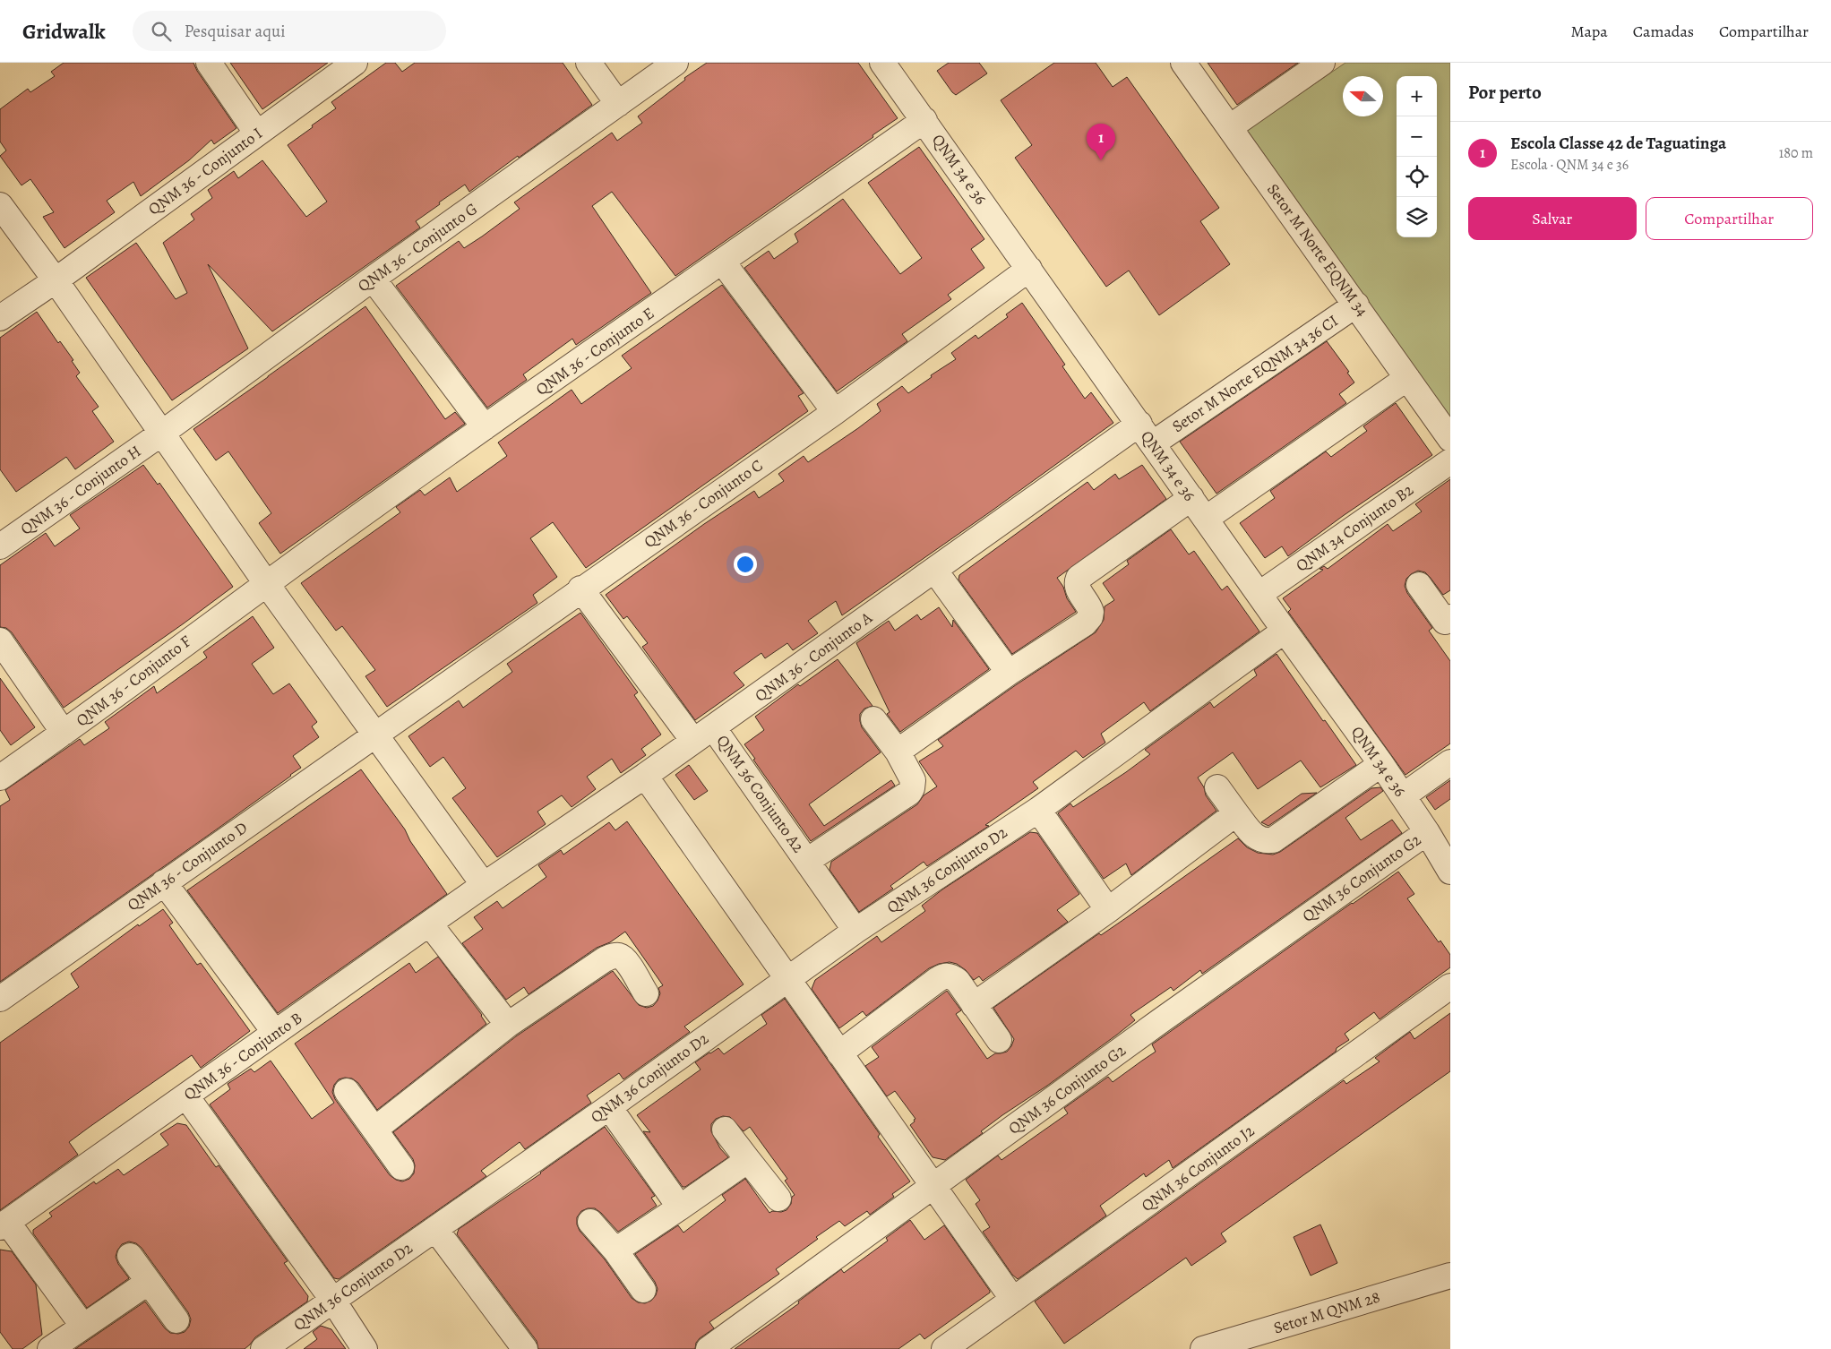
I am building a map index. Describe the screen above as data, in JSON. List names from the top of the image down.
{
  "streets": {
    "street": [
      "QNM 34 e 36",
      "QNM 36 - Conjunto I",
      "QNM 36 - Conjunto G",
      "Setor M Norte EQNM 34",
      "QNM 36 - Conjunto E",
      "Setor M Norte EQNM 34 36 CI",
      "QNM 36 - Conjunto H",
      "QNM 36 - Conjunto C",
      "QNM 34 Conjunto B2",
      "QNM 36 - Conjunto A",
      "QNM 36 - Conjunto F",
      "QNM 36 Conjunto A2",
      "QNM 36 - Conjunto D",
      "QNM 36 Conjunto D2",
      "QNM 36 Conjunto G2",
      "QNM 36 - Conjunto B",
      "QNM 36 Conjunto J2",
      "Setor M QNM 28"
    ]
  },
  "crossings": [
    ["QNM 34 e 36", "QNM 36 - Conjunto E"],
    ["QNM 34 e 36", "Setor M Norte EQNM 34 36 CI"],
    ["QNM 34 e 36", "QNM 36 - Conjunto C"],
    ["QNM 34 e 36", "QNM 34 Conjunto B2"],
    ["QNM 34 e 36", "QNM 36 - Conjunto A"],
    ["QNM 34 e 36", "QNM 36 Conjunto D2"],
    ["QNM 34 e 36", "QNM 36 Conjunto G2"],
    ["QNM 36 - Conjunto G", "QNM 36 - Conjunto H"],
    ["Setor M Norte EQNM 34", "Setor M Norte EQNM 34 36 CI"],
    ["QNM 36 - Conjunto E", "QNM 36 - Conjunto F"],
    ["QNM 36 - Conjunto C", "QNM 36 - Conjunto D"],
    ["QNM 36 - Conjunto A", "QNM 36 Conjunto A2"],
    ["QNM 36 - Conjunto A", "QNM 36 - Conjunto B"],
    ["QNM 36 Conjunto A2", "QNM 36 Conjunto D2"]
  ],
  "north": "left",
  "page": {
    "header": "Gridwalk",
    "search": "Pesquisar aqui",
    "nav": ["Mapa", "Camadas", "Compartilhar"],
    "heading": "Por perto",
    "map_buttons": ["+", "−"],
    "list": [
      {
        "mark": "1",
        "name": "Escola Classe 42 de Taguatinga",
        "note": "Escola · QNM 34 e 36",
        "value": "180 m"
      }
    ],
    "pins": "1",
    "buttons": ["Salvar", "Compartilhar"]
  }
}
